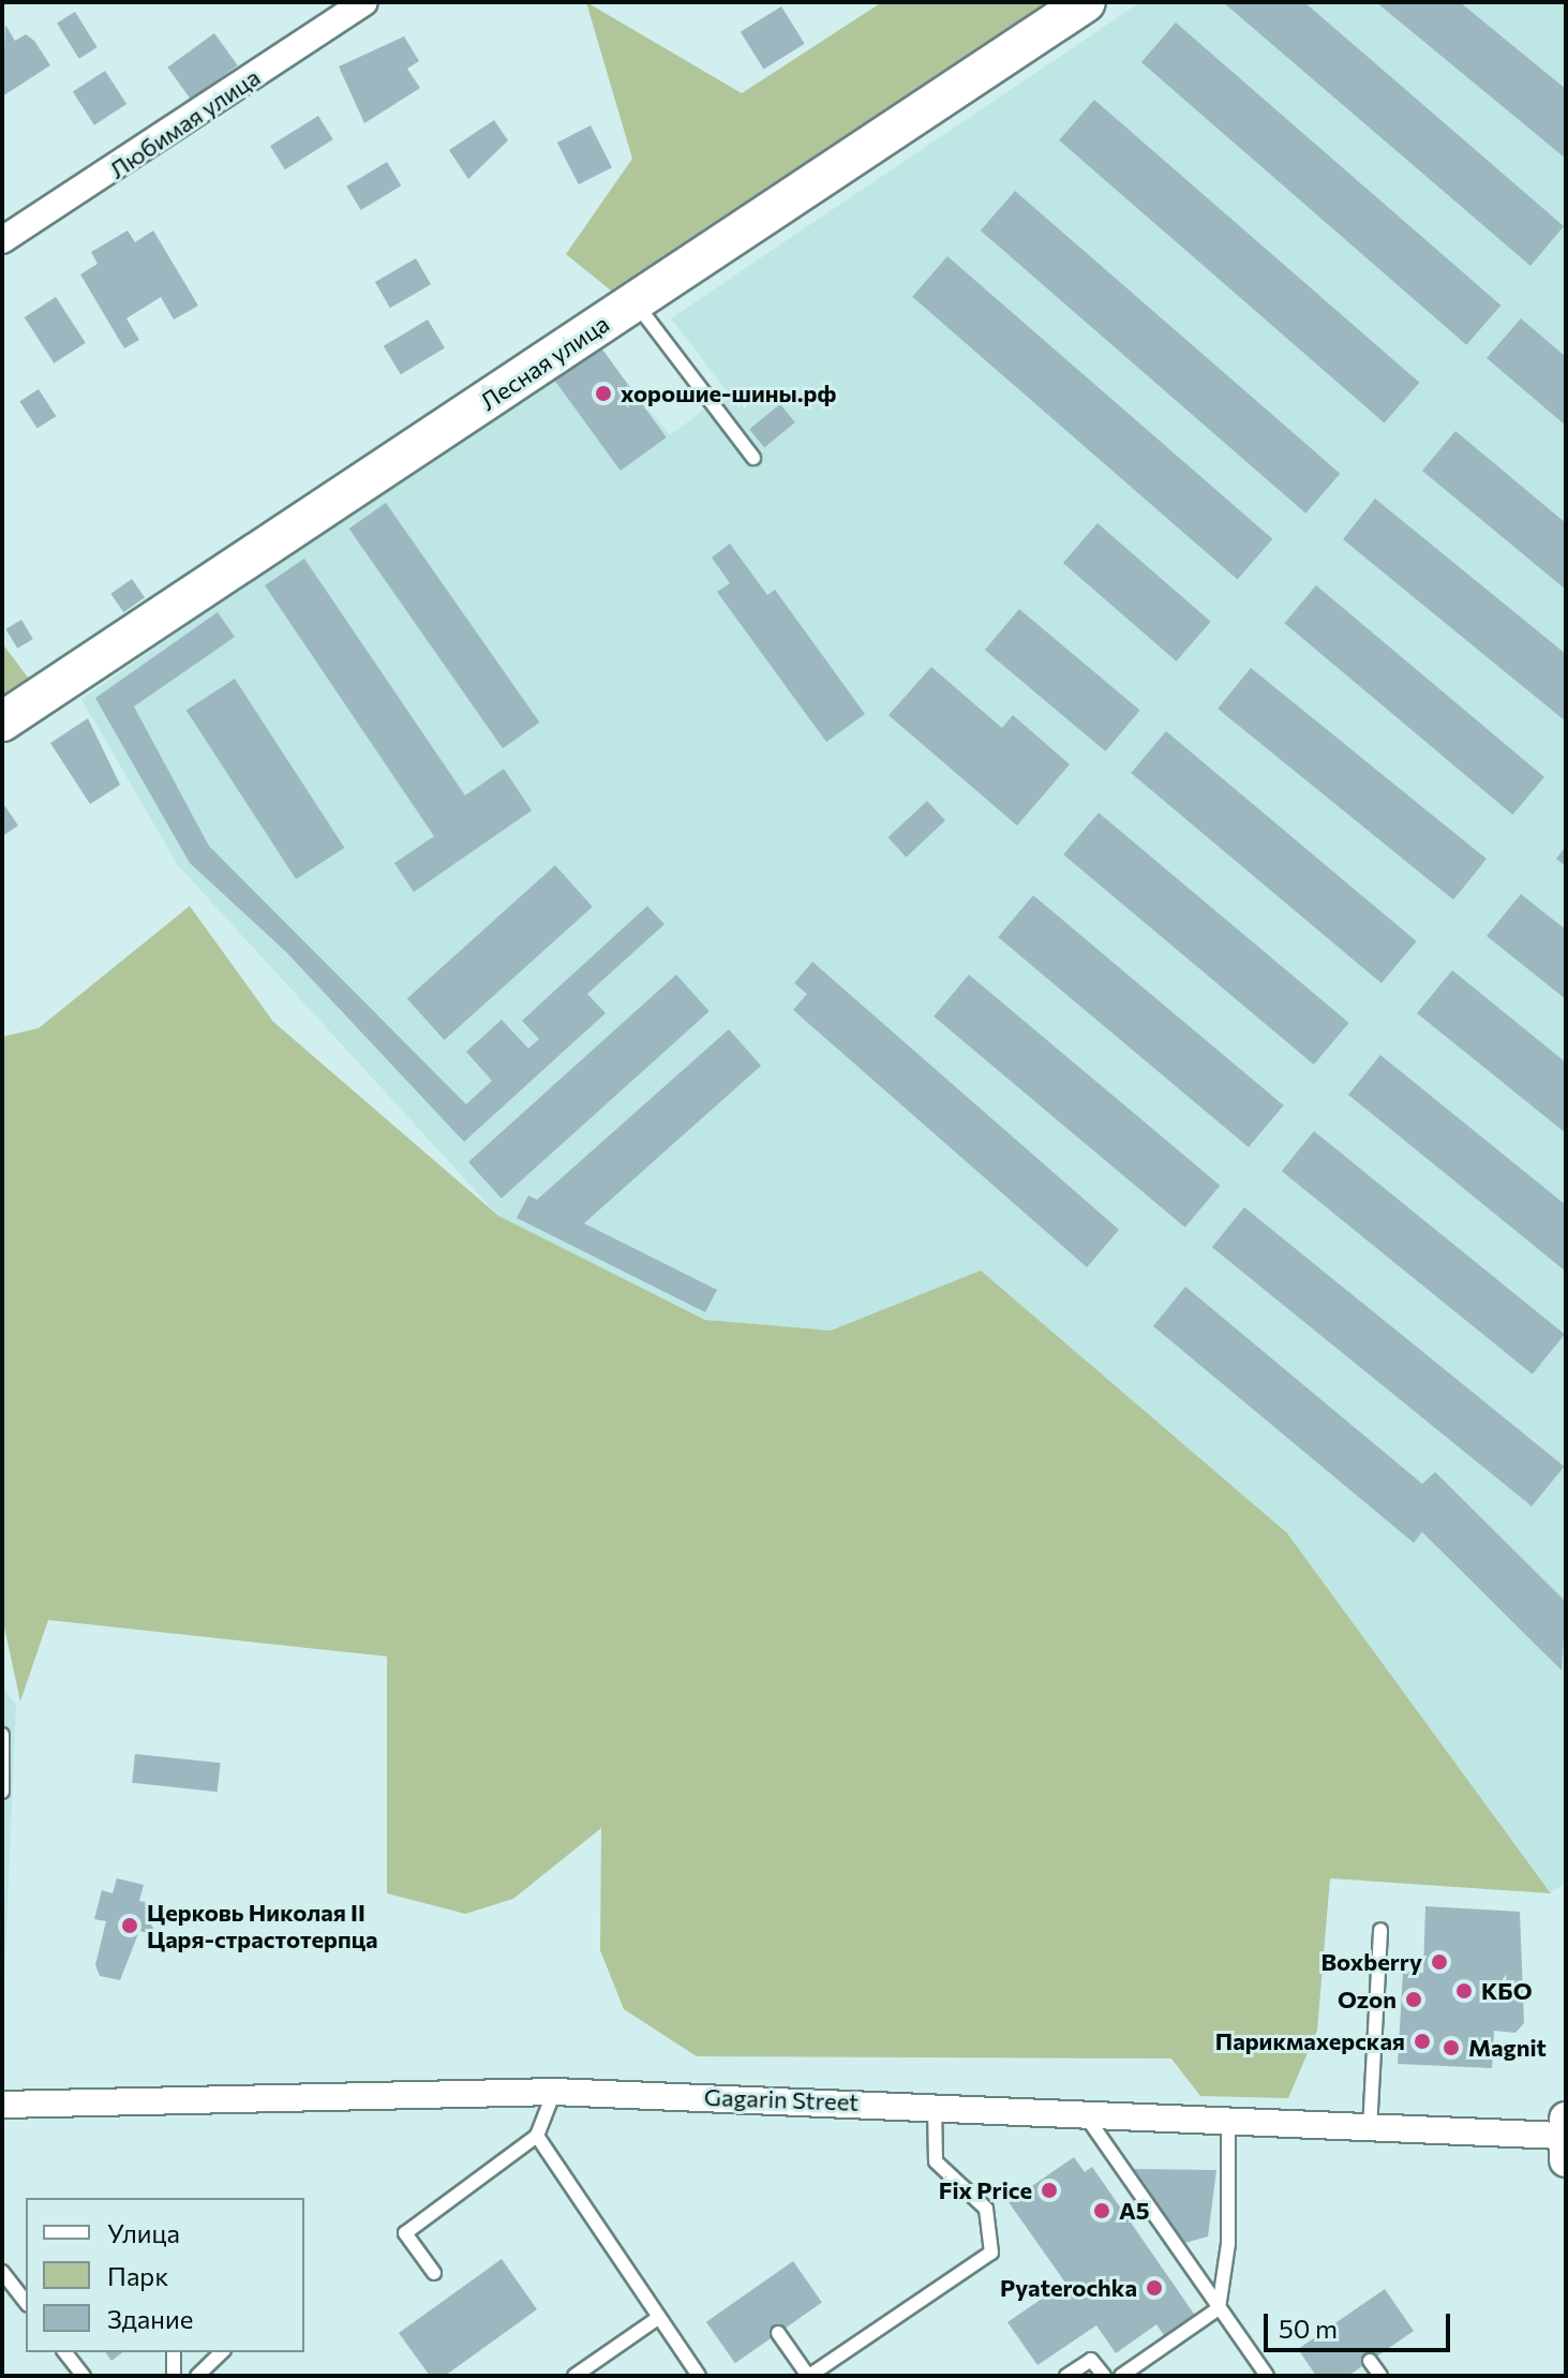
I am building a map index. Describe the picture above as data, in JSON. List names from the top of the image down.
{
  "streets": {
    "main road": ["Лесная улица"],
    "street": ["Любимая улица", "Gagarin Street"]
  },
  "places": [
    "хорошие-шины.рф",
    "Церковь Николая II Царя-страстотерпца",
    "Boxberry",
    "КБО",
    "Ozon",
    "Парикмахерская",
    "Magnit",
    "Fix Price",
    "А5",
    "Pyaterochka"
  ],
  "legend": ["Улица", "Парк", "Здание"],
  "scale_bar": "50 m"
}
